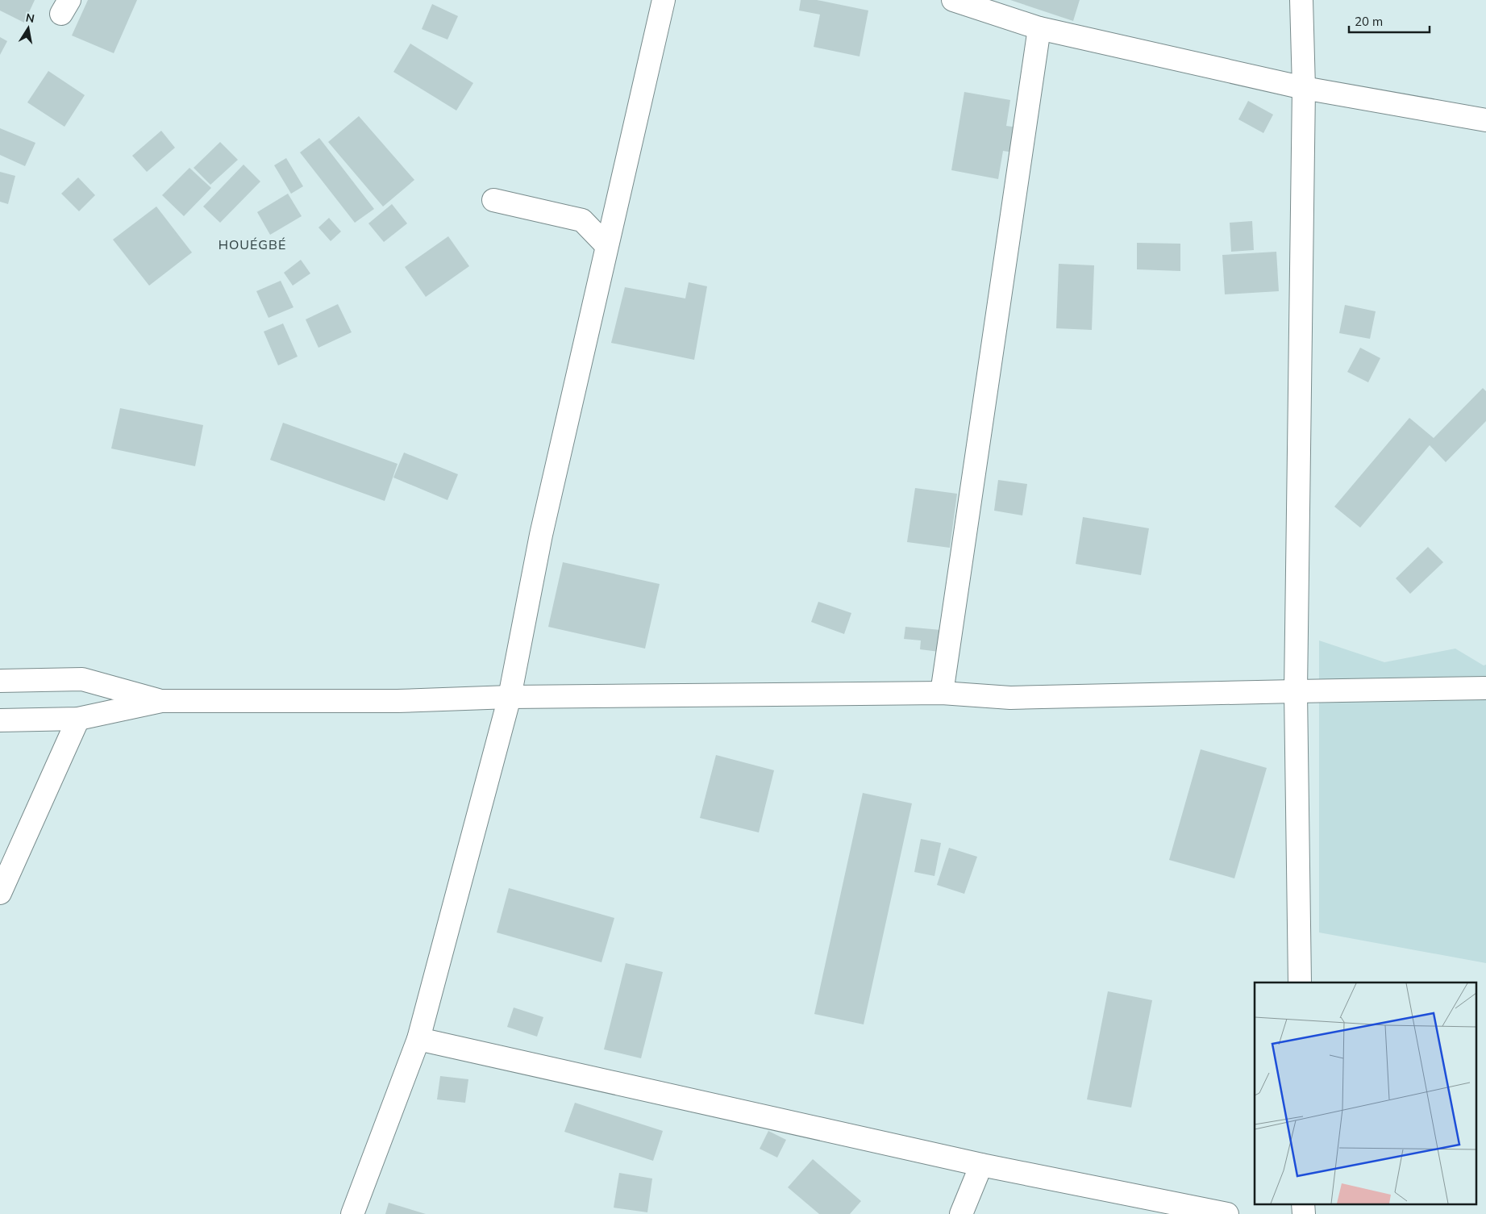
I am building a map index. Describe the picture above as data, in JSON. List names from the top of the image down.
{
  "districts": ["HOUÉGBÉ"],
  "scale_bar": "20 m",
  "north": "top"
}
